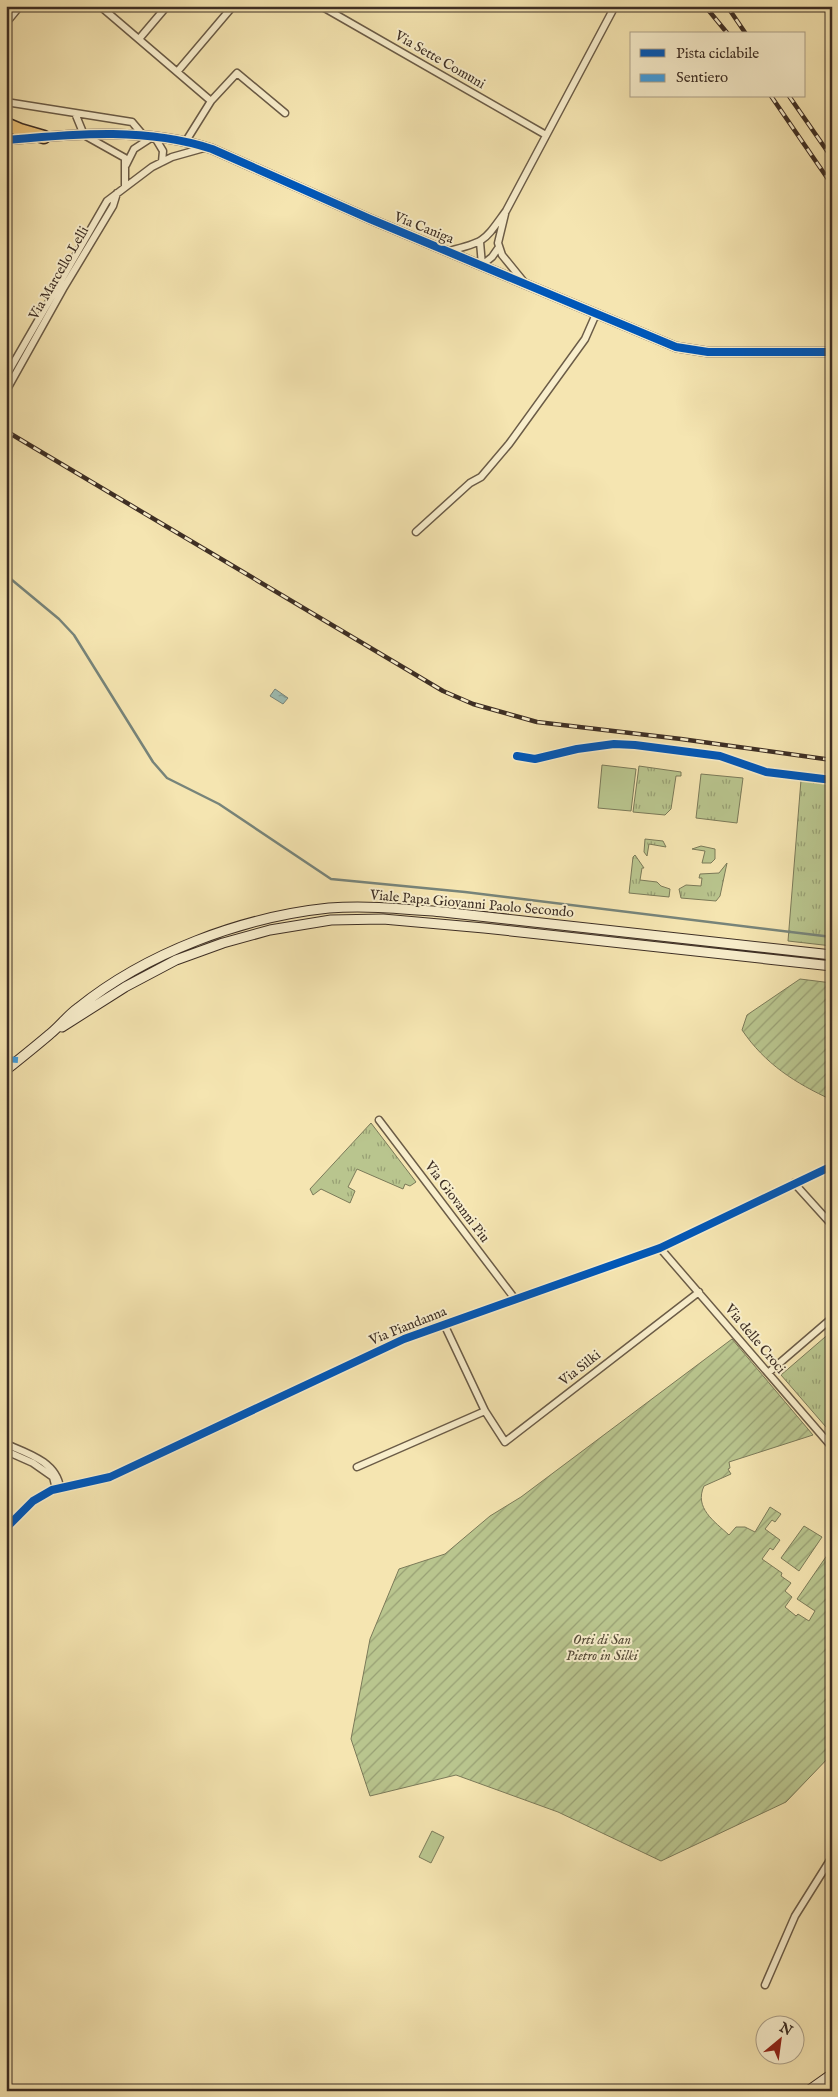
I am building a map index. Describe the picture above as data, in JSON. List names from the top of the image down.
{
  "streets": {
    "main road": ["Via Caniga", "Viale Papa Giovanni Paolo Secondo"],
    "street": [
      "Via Sette Comuni",
      "Via Marcello Lelli",
      "Via Giovanni Piu",
      "Via Piandanna",
      "Via delle Croci",
      "Via Silki"
    ]
  },
  "crossings": [
    ["Via Caniga", "Via Marcello Lelli"],
    ["Via Giovanni Piu", "Via Piandanna"],
    ["Via Piandanna", "Via delle Croci"],
    ["Via Piandanna", "Via Silki"],
    ["Via delle Croci", "Via Silki"]
  ],
  "parks": ["Orti di San Pietro in Silki"],
  "legend": ["Pista ciclabile", "Sentiero"],
  "north": "top right"
}
